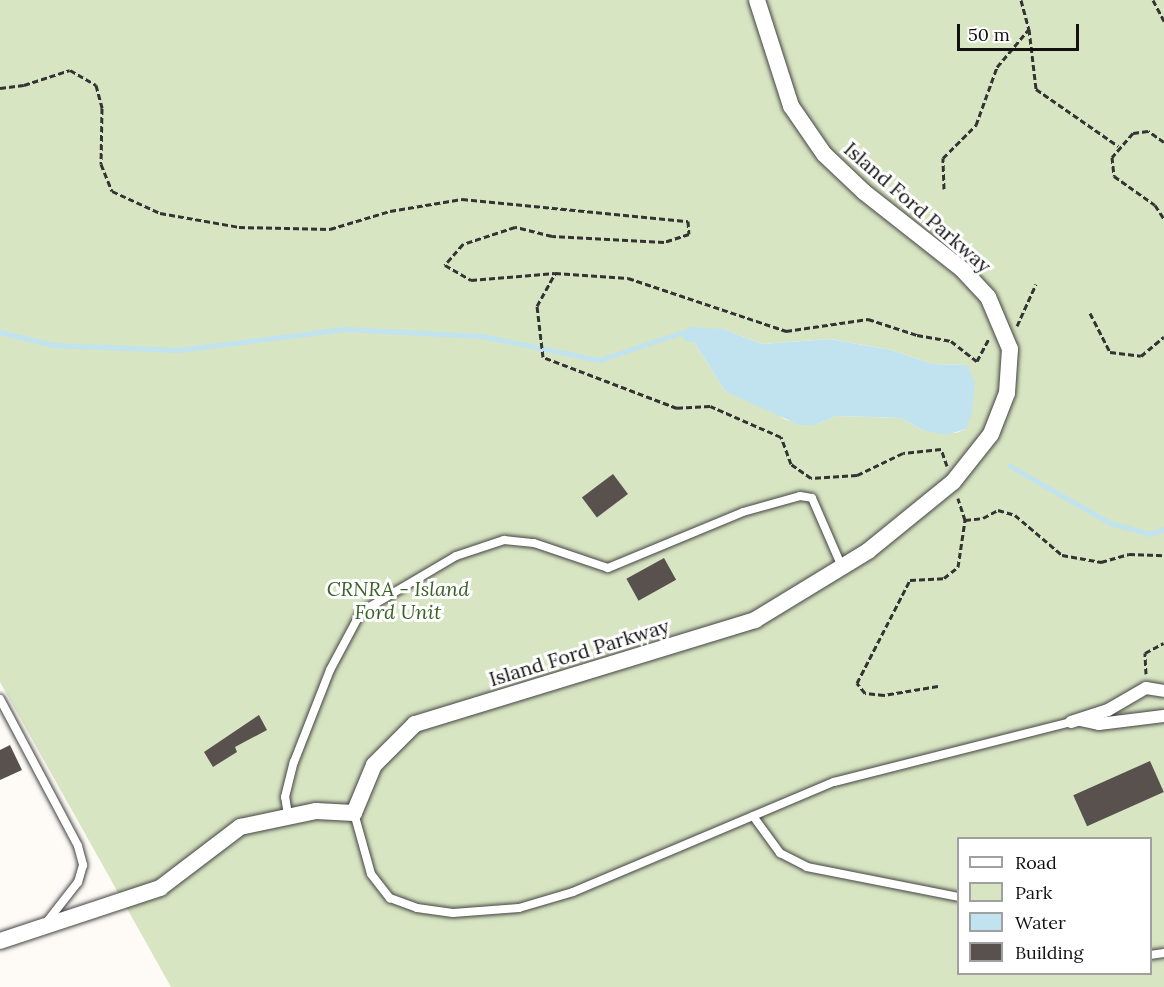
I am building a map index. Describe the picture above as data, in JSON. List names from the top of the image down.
{
  "streets": {
    "street": ["Island Ford Parkway"]
  },
  "parks": ["CRNRA - Island Ford Unit"],
  "legend": [
    "Road",
    "Park",
    "Water",
    "Building"
  ],
  "scale_bar": "50 m"
}
